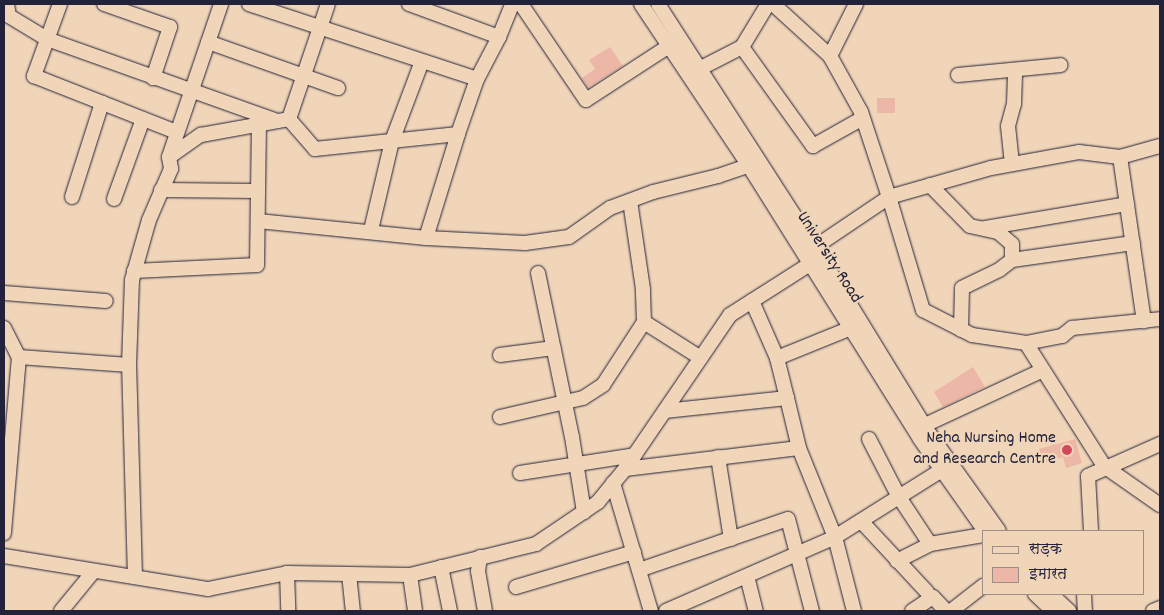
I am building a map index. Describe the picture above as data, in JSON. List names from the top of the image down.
{
  "streets": {
    "street": ["University Road"]
  },
  "places": ["Neha Nursing Home and Research Centre"],
  "legend": ["सड़क", "इमारत"]
}
